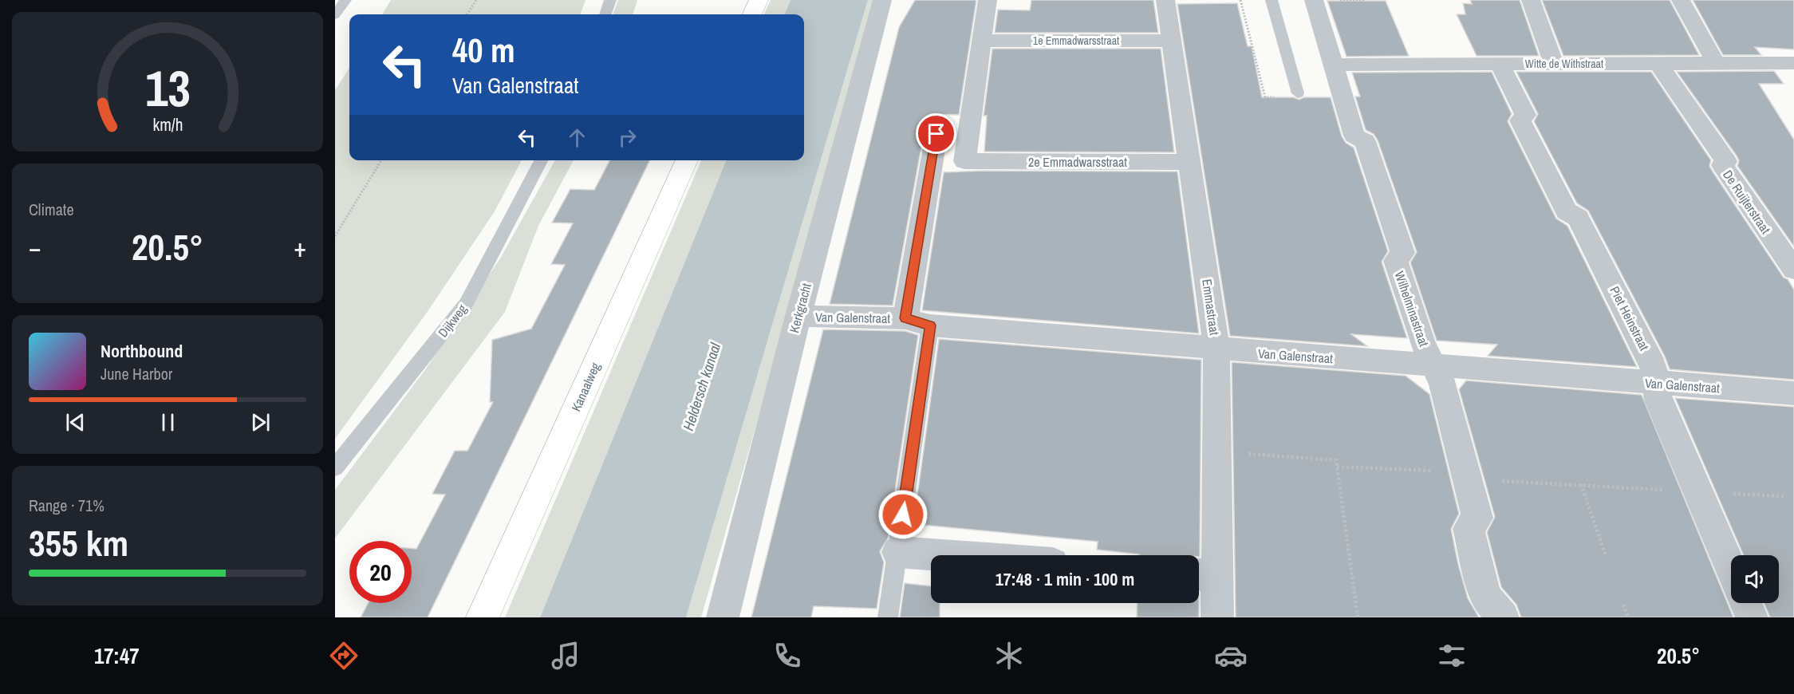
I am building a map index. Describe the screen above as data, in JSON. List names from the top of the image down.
{
  "streets": {
    "street": [
      "1e Emmadwarsstraat",
      "Witte de Withstraat",
      "2e Emmadwarsstraat",
      "De Ruijterstraat",
      "Emmastraat",
      "Kerkgracht",
      "Wilhelminastraat",
      "Van Galenstraat",
      "Piet Heinstraat",
      "Kanaalweg"
    ],
    "lane": ["Dijkweg"]
  },
  "crossings": [
    ["1e Emmadwarsstraat", "2e Emmadwarsstraat"],
    ["1e Emmadwarsstraat", "Emmastraat"],
    ["Witte de Withstraat", "De Ruijterstraat"],
    ["Witte de Withstraat", "Wilhelminastraat"],
    ["Witte de Withstraat", "Piet Heinstraat"],
    ["2e Emmadwarsstraat", "Emmastraat"],
    ["Emmastraat", "Van Galenstraat"],
    ["Kerkgracht", "Van Galenstraat"],
    ["Wilhelminastraat", "Van Galenstraat"],
    ["Van Galenstraat", "Piet Heinstraat"]
  ],
  "water": ["Heldersch kanaal"],
  "page": {
    "turn": ["40 m", "Van Galenstraat"],
    "tile": [
      "Climate",
      ["Range · 71%", "355 km"]
    ],
    "heat": ["−", "20.5°", "+"],
    "song": ["Northbound", "June Harbor"],
    "limit": "20",
    "trip": "17:48 · 1 min · 100 m",
    "tabs": ["17:47", "20.5°"],
    "gauge": ["13", "km/h"]
  }
}
